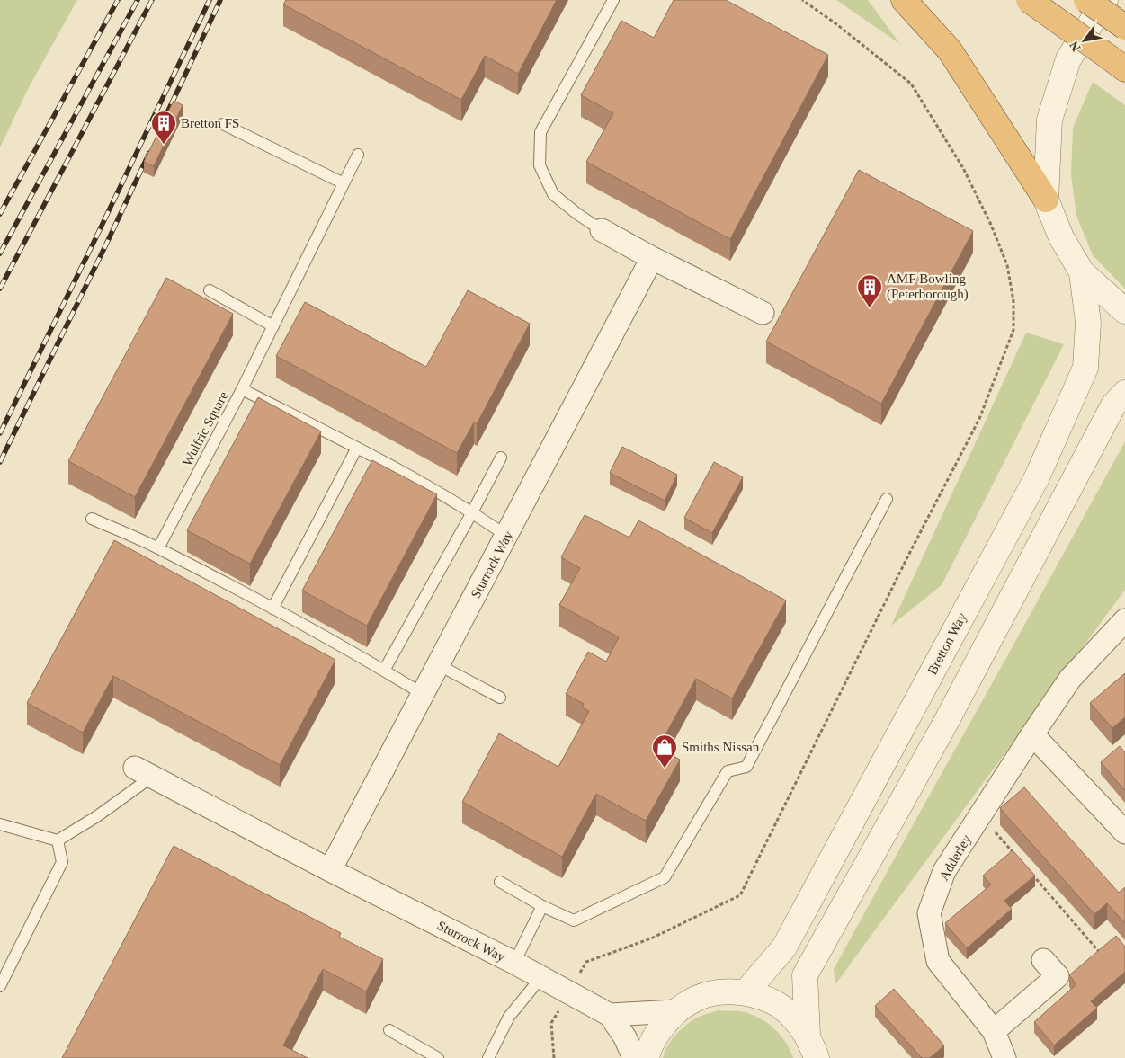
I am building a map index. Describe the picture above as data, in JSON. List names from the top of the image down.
{
  "streets": {
    "street": ["Sturrock Way", "Bretton Way", "Adderley"],
    "lane": ["Wulfric Square"]
  },
  "crossings": [
    ["Wulfric Square", "Sturrock Way"]
  ],
  "places": {
    "building": ["Bretton FS", "AMF Bowling (Peterborough)"],
    "shop": ["Smiths Nissan"]
  },
  "north": "bottom left"
}
